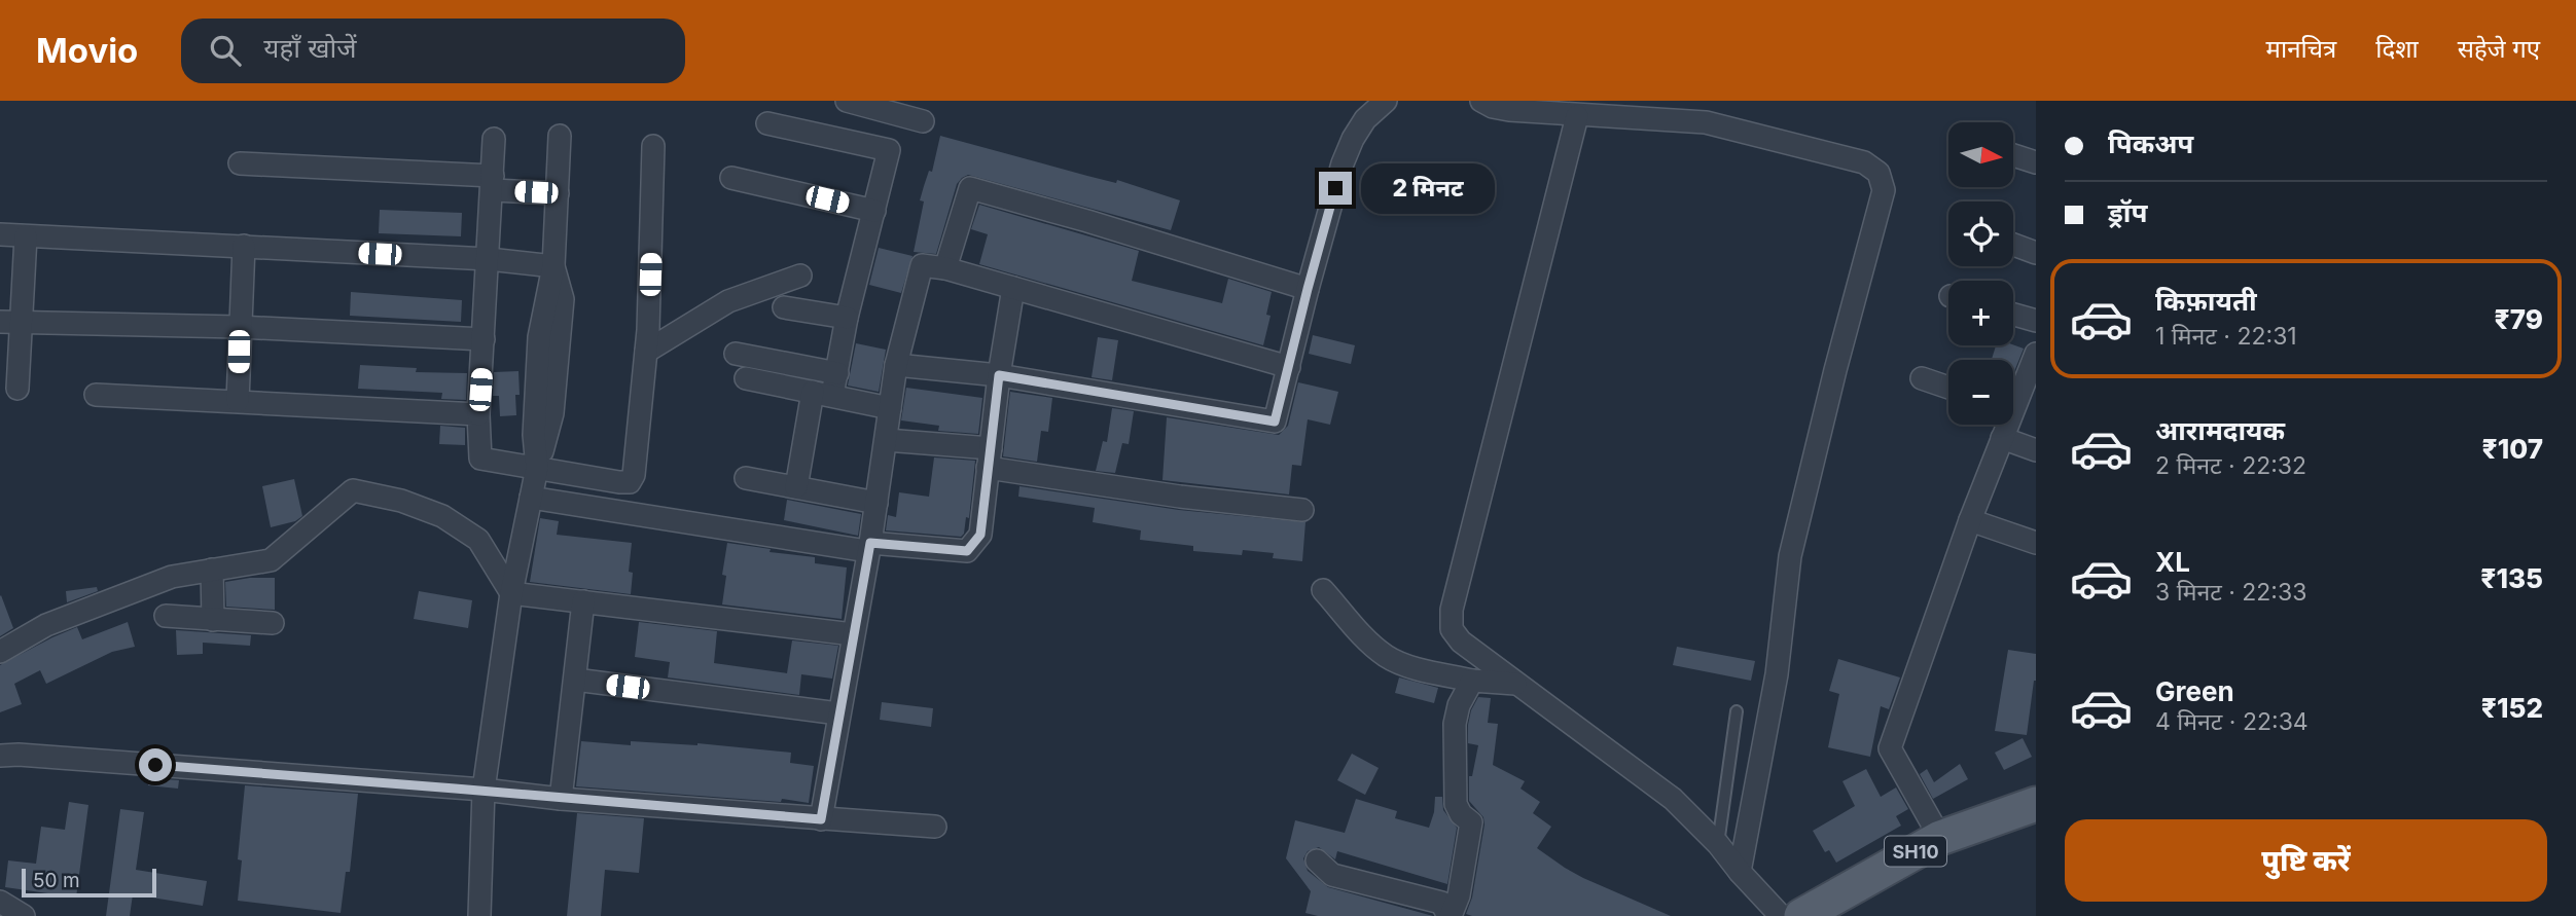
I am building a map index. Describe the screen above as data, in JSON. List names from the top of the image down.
{
  "streets": {
    "main road": ["SH10"]
  },
  "scale_bar": "50 m",
  "north": "right",
  "page": {
    "header": "Movio",
    "search": "यहाँ खोजें",
    "nav": ["मानचित्र", "दिशा", "सहेजे गए"],
    "banner": ["पिकअप", "ड्रॉप"],
    "map_buttons": ["+", "−"],
    "bubble": "2 मिनट",
    "list": [
      {
        "name": "किफ़ायती",
        "note": "1 मिनट · 22:31",
        "value": "₹79"
      },
      {
        "name": "आरामदायक",
        "note": "2 मिनट · 22:32",
        "value": "₹107"
      },
      {
        "name": "XL",
        "note": "3 मिनट · 22:33",
        "value": "₹135"
      },
      {
        "name": "Green",
        "note": "4 मिनट · 22:34",
        "value": "₹152"
      }
    ],
    "buttons": "पुष्टि करें",
    "scale": "50 m"
  }
}
